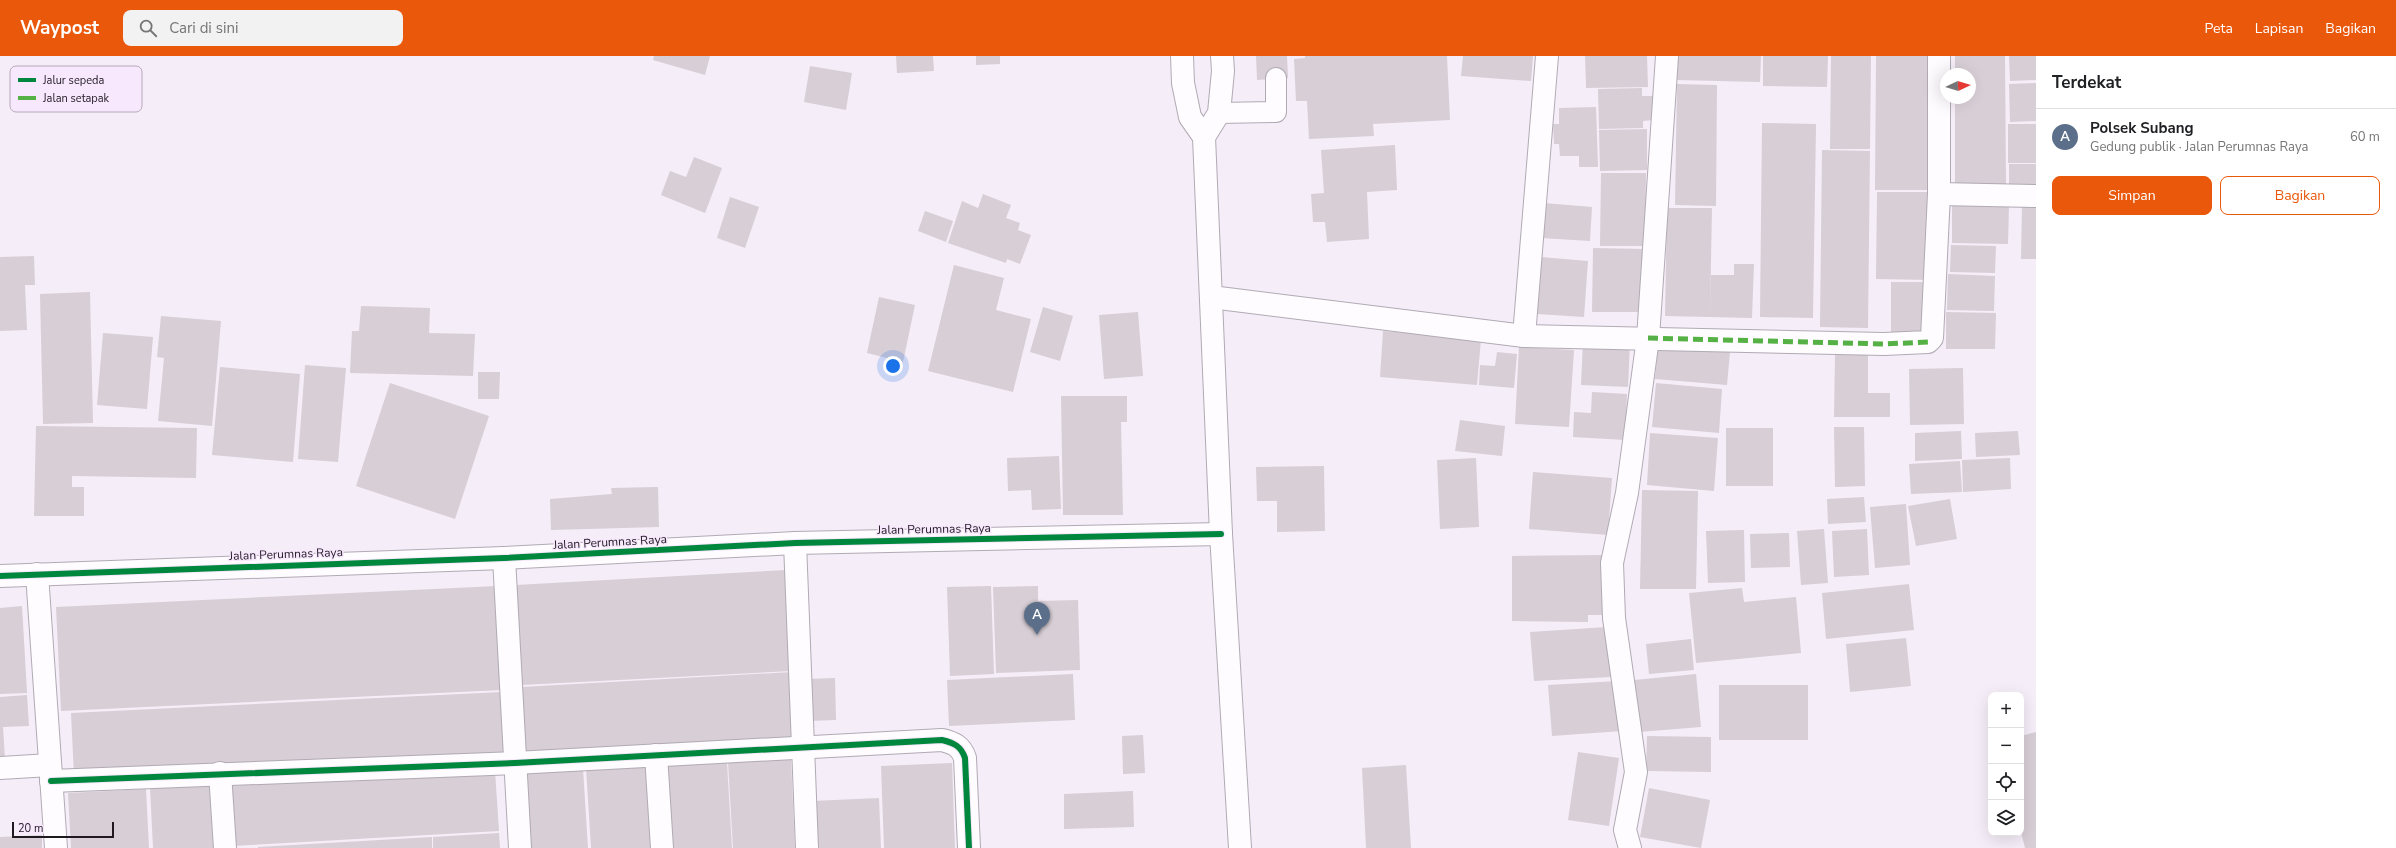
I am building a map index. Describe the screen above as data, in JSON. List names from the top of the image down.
{
  "streets": {
    "street": ["Jalan Perumnas Raya"]
  },
  "legend": ["Jalur sepeda", "Jalan setapak"],
  "scale_bar": "20 m",
  "north": "right",
  "page": {
    "header": "Waypost",
    "search": "Cari di sini",
    "nav": ["Peta", "Lapisan", "Bagikan"],
    "heading": "Terdekat",
    "list": [
      {
        "mark": "A",
        "name": "Polsek Subang",
        "note": "Gedung publik · Jalan Perumnas Raya",
        "value": "60 m"
      }
    ],
    "buttons": ["Simpan", "Bagikan"],
    "pins": "A",
    "map_buttons": ["+", "−"],
    "scale": "20 m"
  }
}
